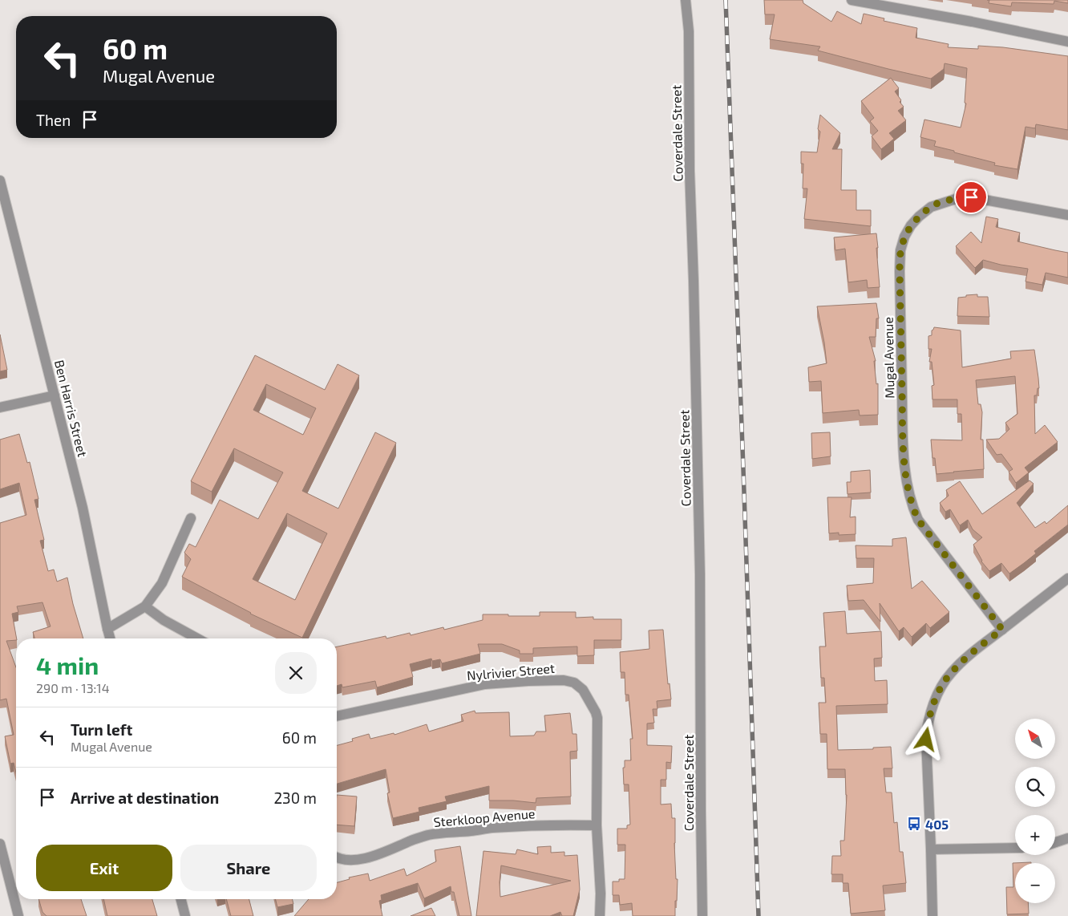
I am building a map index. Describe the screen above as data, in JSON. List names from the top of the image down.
{
  "streets": {
    "street": [
      "Coverdale Street",
      "Mugal Avenue",
      "Ben Harris Street",
      "Nylrivier Street",
      "Sterkloop Avenue"
    ]
  },
  "crossings": [
    ["Nylrivier Street", "Sterkloop Avenue"]
  ],
  "places": {
    "bus stop": ["405"]
  },
  "north": "top left",
  "page": {
    "turn": ["60 m", "Mugal Avenue"],
    "then": "Then",
    "heading": ["4 min", "290 m · 13:14"],
    "list": [
      {
        "name": "Turn left",
        "note": "Mugal Avenue",
        "value": "60 m"
      },
      {
        "name": "Arrive at destination",
        "value": "230 m"
      }
    ],
    "map_buttons": ["+", "−"],
    "buttons": ["Exit", "Share"]
  }
}
